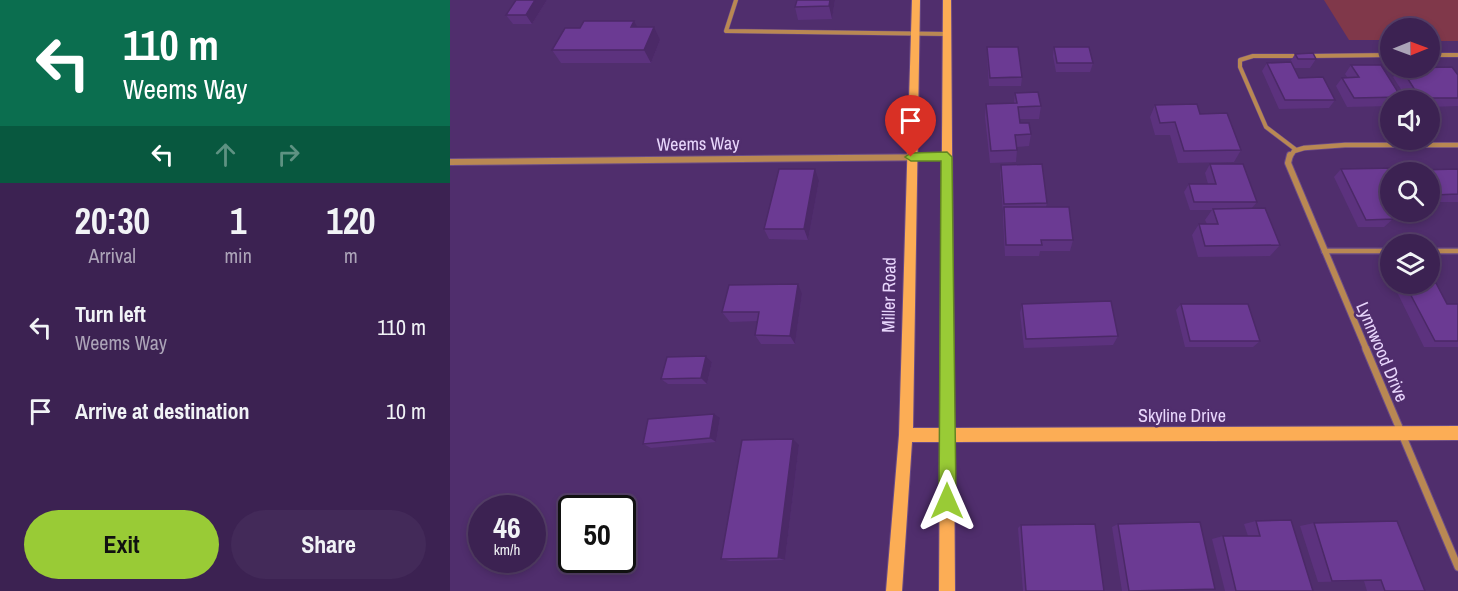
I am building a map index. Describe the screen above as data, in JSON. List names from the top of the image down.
{
  "streets": {
    "main road": ["Miller Road", "Skyline Drive"],
    "street": ["Weems Way", "Lynnwood Drive"]
  },
  "crossings": [
    ["Weems Way", "Miller Road"],
    ["Miller Road", "Skyline Drive"],
    ["Lynnwood Drive", "Skyline Drive"]
  ],
  "north": "right",
  "page": {
    "turn": ["110 m", "Weems Way"],
    "eta": [
      "20:30",
      "Arrival",
      "1",
      "min",
      "120",
      "m"
    ],
    "list": [
      {
        "name": "Turn left",
        "note": "Weems Way",
        "value": "110 m"
      },
      {
        "name": "Arrive at destination",
        "value": "10 m"
      }
    ],
    "speed": "46 km/h",
    "limit": "50",
    "buttons": ["Exit", "Share"]
  }
}
